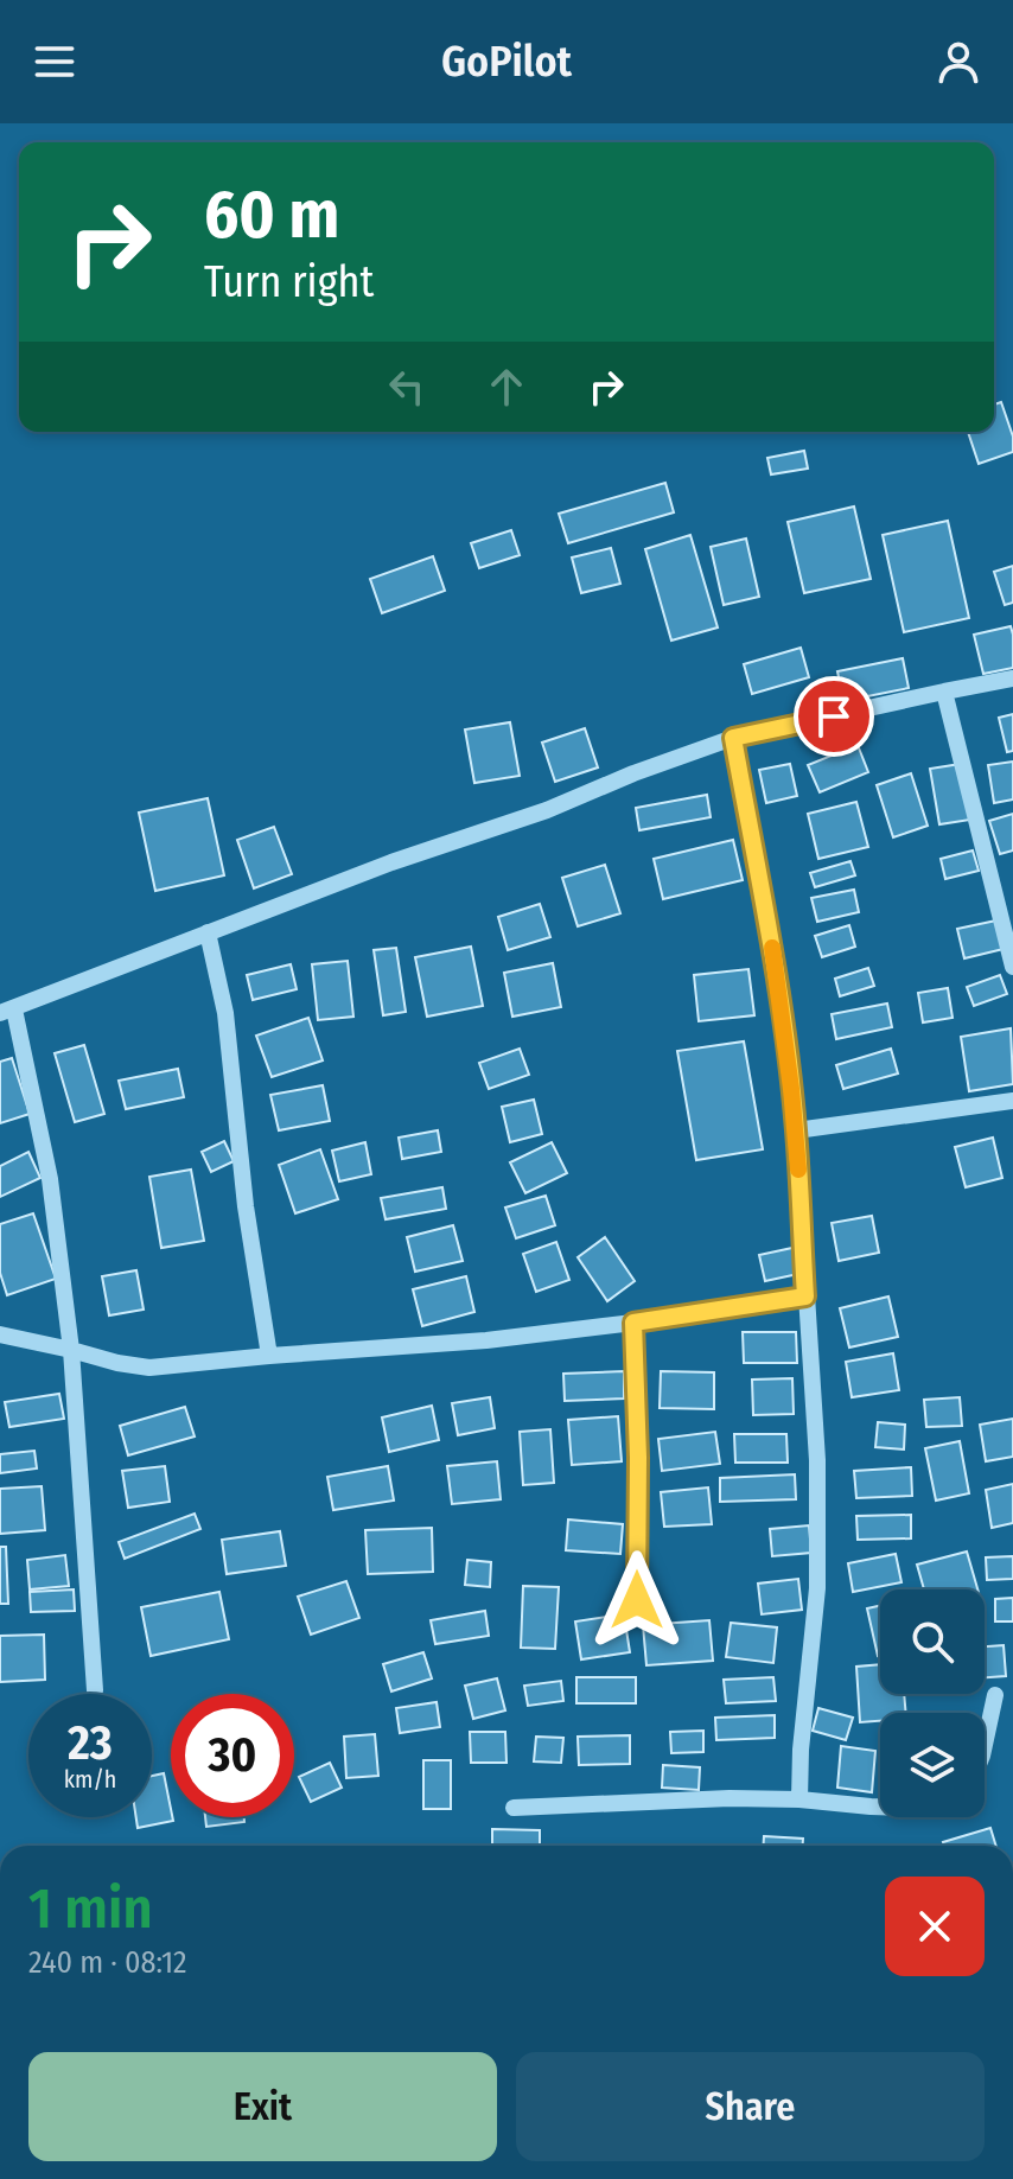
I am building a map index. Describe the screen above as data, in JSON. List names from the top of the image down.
{
  "page": {
    "header": "GoPilot",
    "turn": ["60 m", "Turn right"],
    "speed": "23 km/h",
    "limit": "30",
    "heading": ["1 min", "240 m · 08:12"],
    "buttons": ["Exit", "Share"]
  }
}
